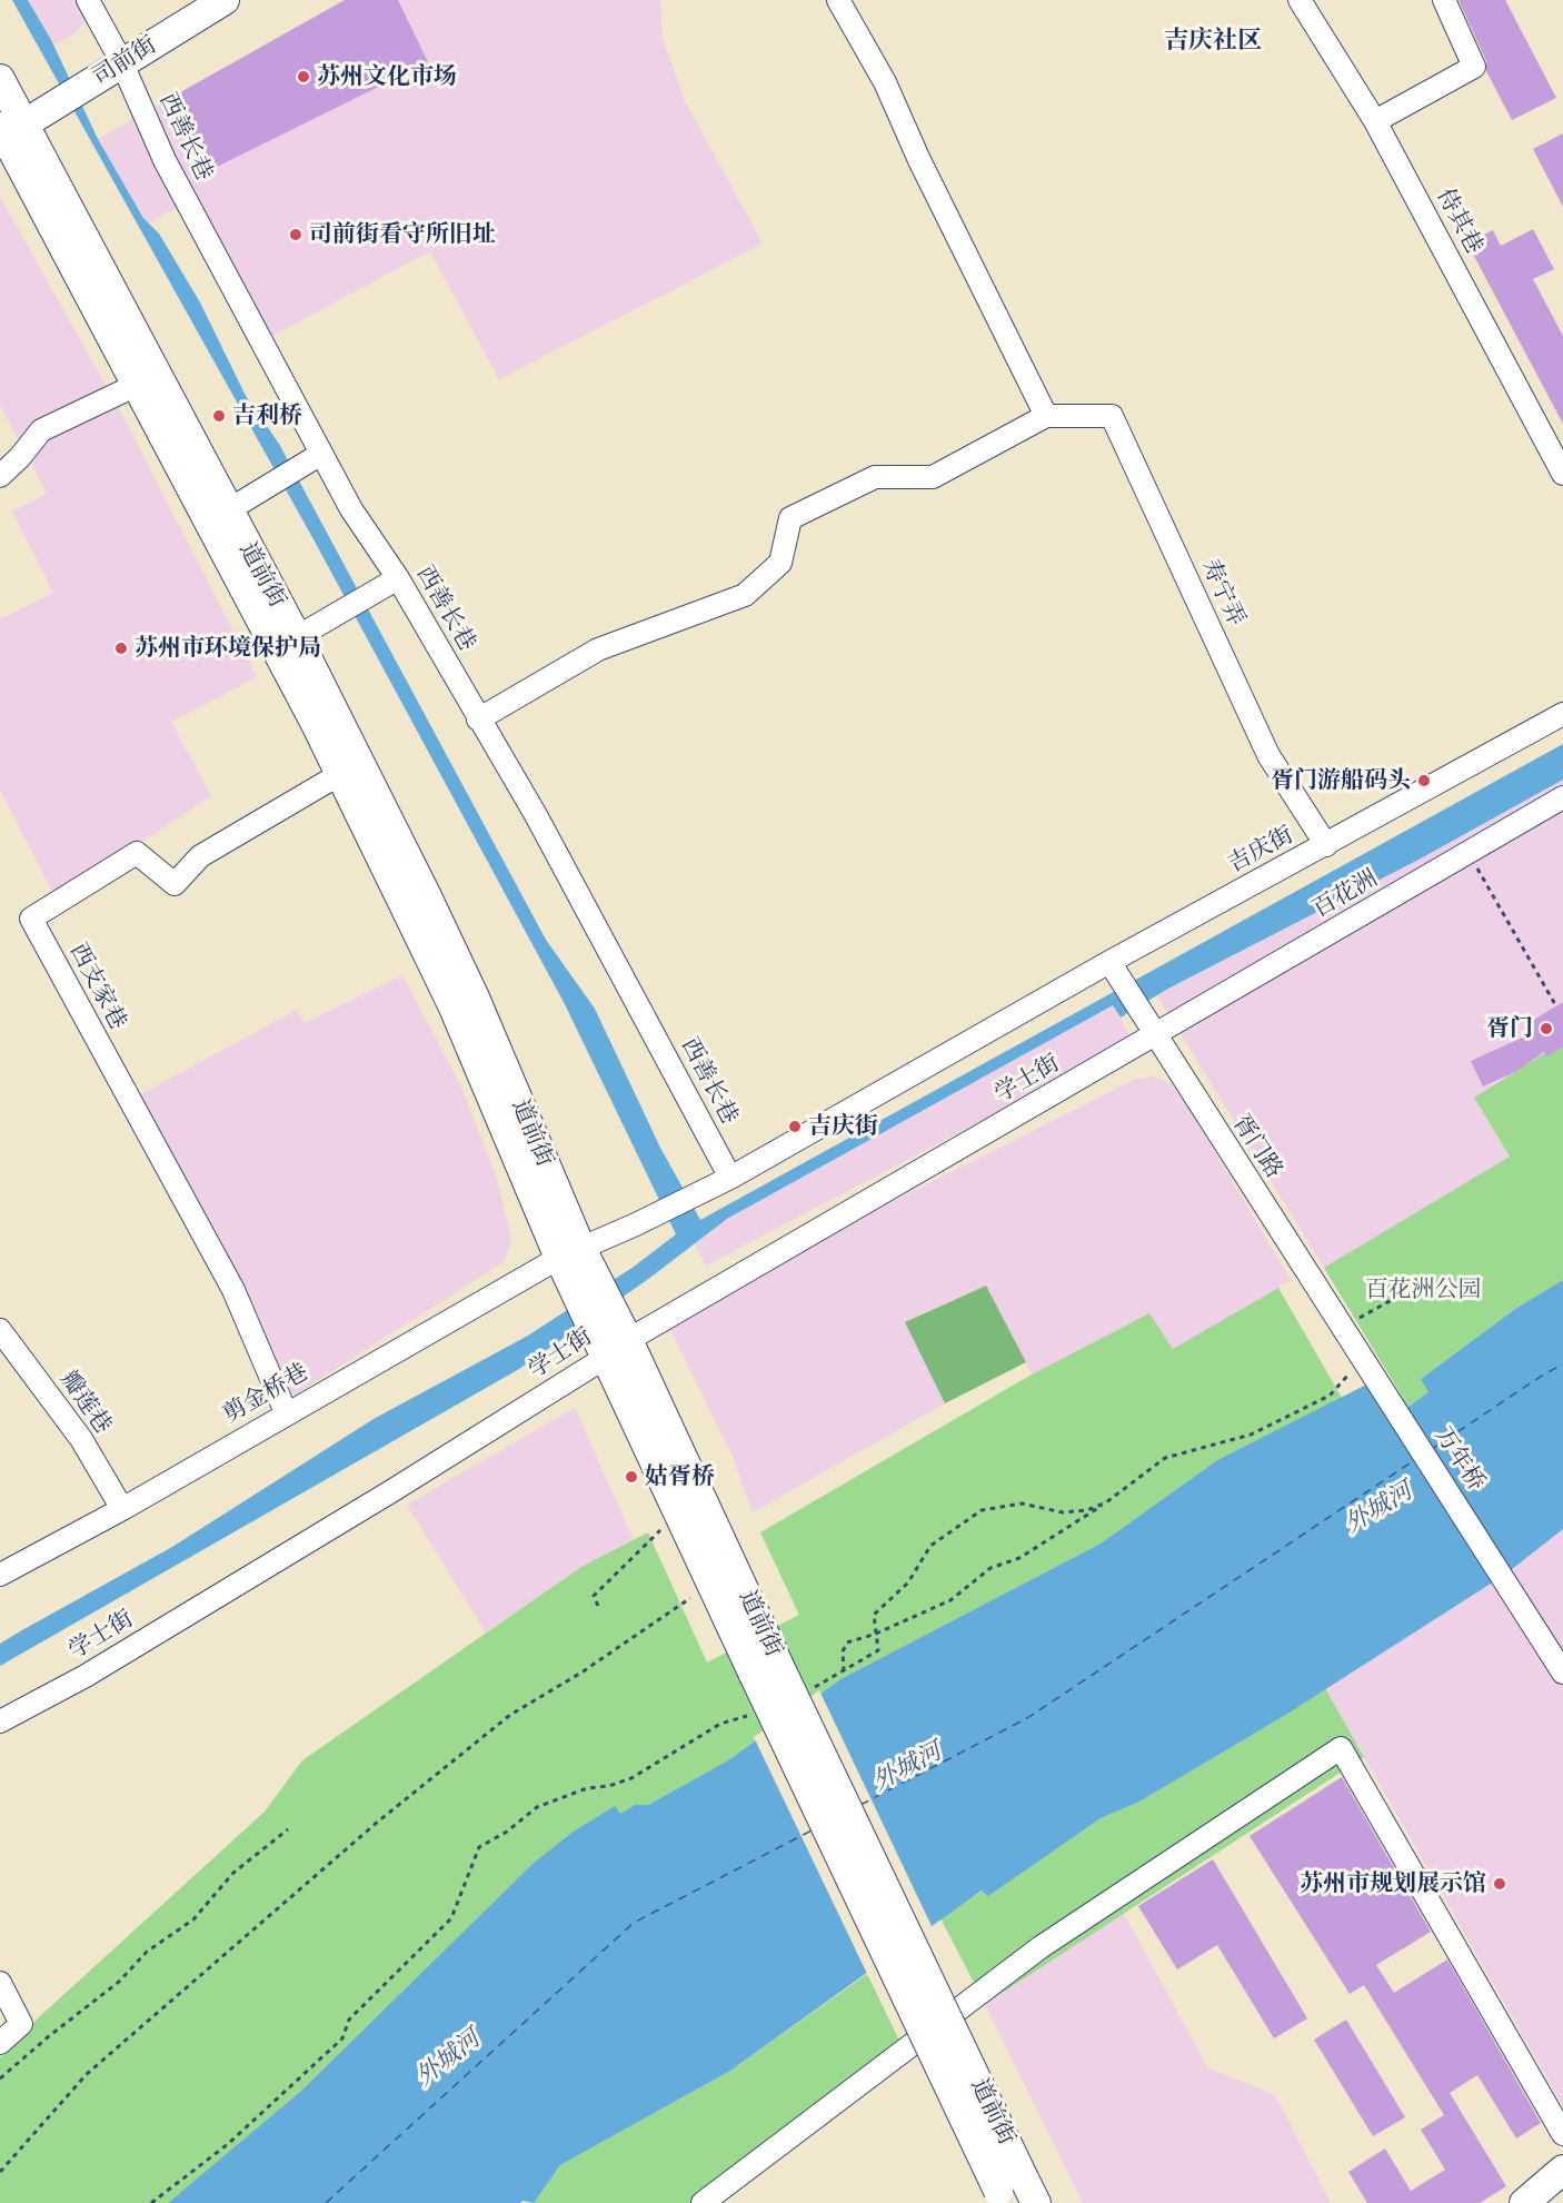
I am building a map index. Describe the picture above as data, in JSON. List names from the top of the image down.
{
  "streets": {
    "main road": ["司前街", "道前街"],
    "street": [
      "西善长巷",
      "侍其巷",
      "寿宁弄",
      "吉庆街",
      "百花洲",
      "西支家巷",
      "学士街",
      "胥门路",
      "剪金桥巷",
      "瓣莲巷",
      "万年桥"
    ]
  },
  "crossings": [
    ["司前街", "西善长巷"],
    ["司前街", "道前街"],
    ["西善长巷", "吉庆街"],
    ["道前街", "吉庆街"],
    ["道前街", "西支家巷"],
    ["道前街", "学士街"],
    ["道前街", "剪金桥巷"],
    ["寿宁弄", "吉庆街"],
    ["吉庆街", "胥门路"],
    ["吉庆街", "剪金桥巷"],
    ["百花洲", "学士街"],
    ["百花洲", "胥门路"],
    ["西支家巷", "剪金桥巷"],
    ["学士街", "胥门路"],
    ["胥门路", "万年桥"],
    ["剪金桥巷", "瓣莲巷"]
  ],
  "districts": ["吉庆社区"],
  "water": ["外城河"],
  "parks": ["百花洲公园"],
  "places": [
    "苏州文化市场",
    "司前街看守所旧址",
    "吉利桥",
    "苏州市环境保护局",
    "胥门游船码头",
    "胥门",
    "吉庆街",
    "姑胥桥",
    "苏州市规划展示馆"
  ]
}
